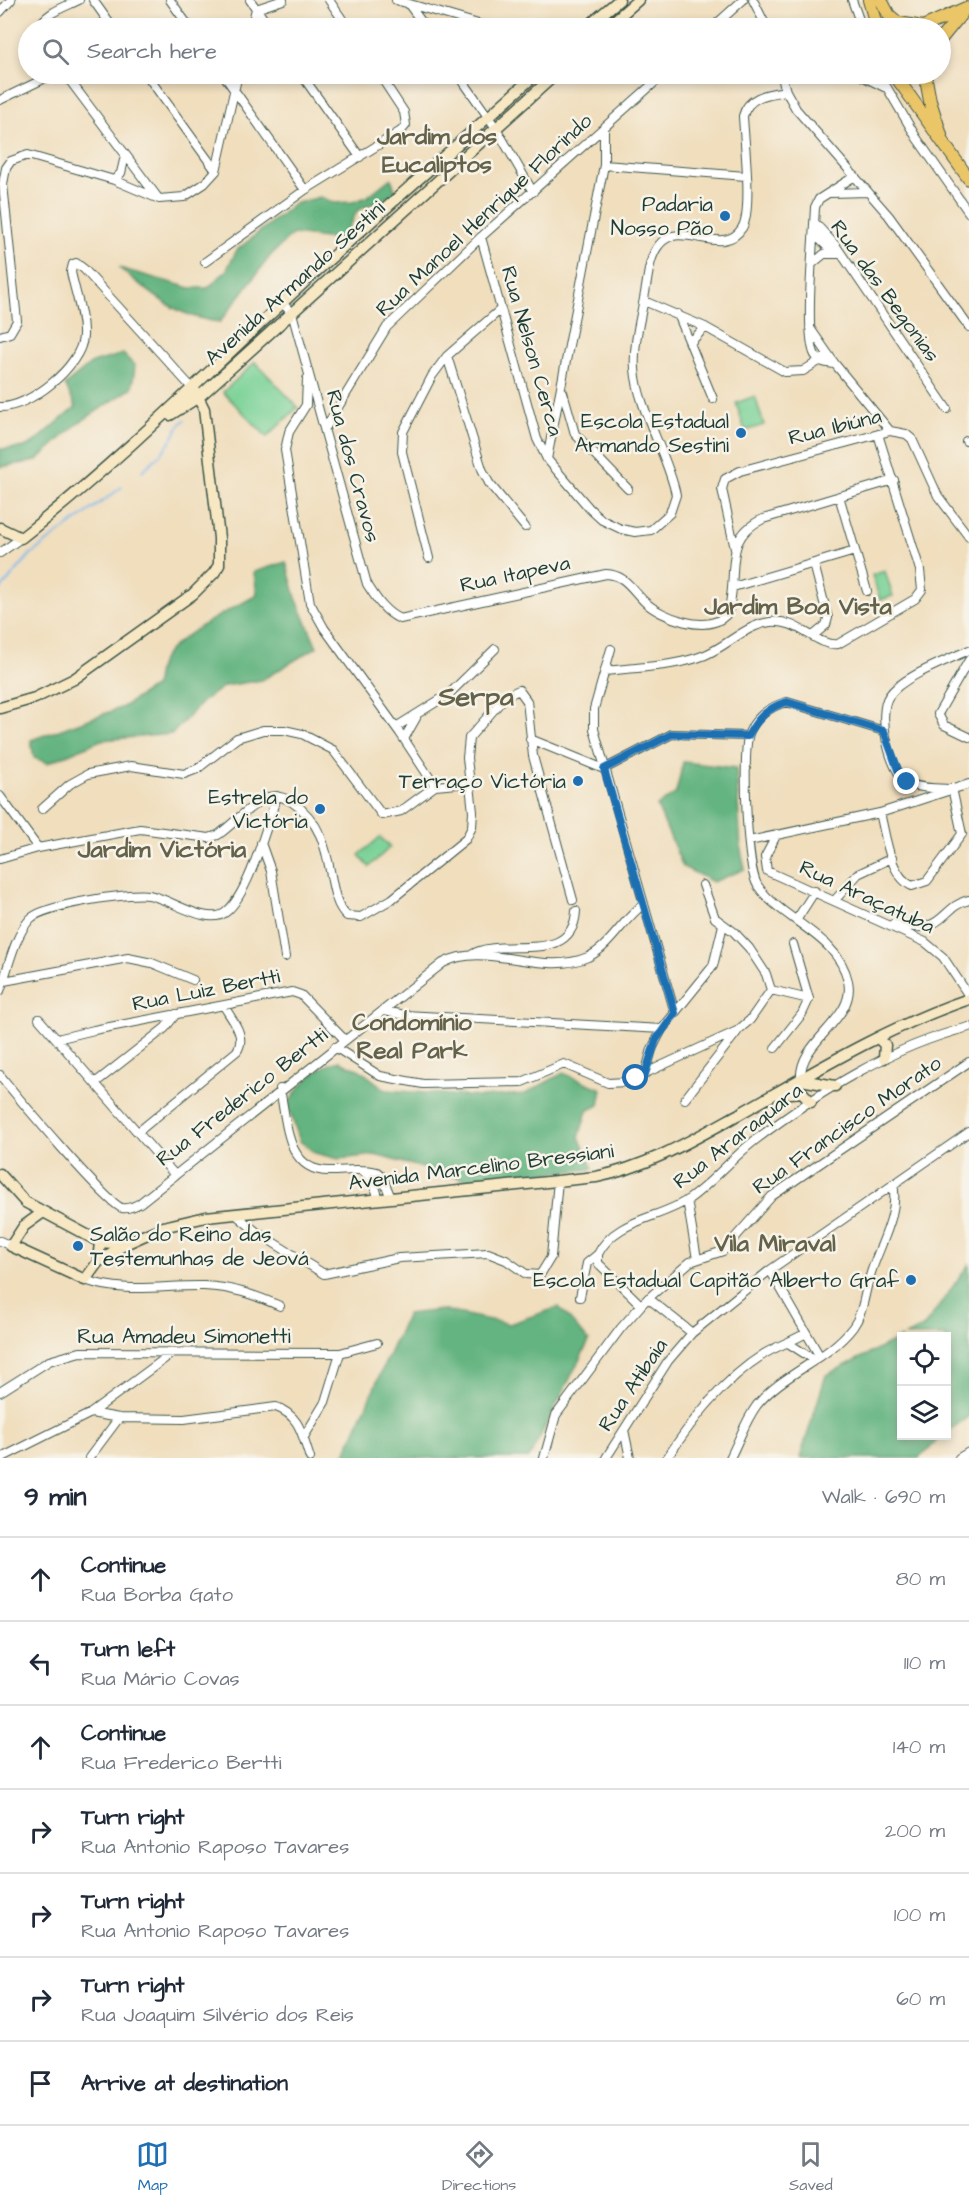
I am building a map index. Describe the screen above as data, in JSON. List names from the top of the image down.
{
  "streets": {
    "street": [
      "Rua Manoel Henrique Florindo",
      "Avenida Armando Sestini",
      "Rua das Begonias",
      "Rua Nelson Cerca",
      "Rua Ibiúna",
      "Rua dos Cravos",
      "Rua Itapeva",
      "Rua Araçatuba",
      "Rua Luiz Bertti",
      "Rua Frederico Bertti",
      "Rua Francisco Morato",
      "Rua Araraquara",
      "Avenida Marcelino Bressiani",
      "Rua Amadeu Simonetti",
      "Rua Atibaia"
    ]
  },
  "crossings": [
    ["Rua Manoel Henrique Florindo", "Rua Nelson Cerca"],
    ["Rua Manoel Henrique Florindo", "Rua dos Cravos"],
    ["Avenida Armando Sestini", "Rua dos Cravos"],
    ["Rua dos Cravos", "Rua Itapeva"],
    ["Rua Araçatuba", "Avenida Marcelino Bressiani"],
    ["Rua Luiz Bertti", "Rua Frederico Bertti"]
  ],
  "districts": [
    "Jardim dos Eucaliptos",
    "Jardim Boa Vista",
    "Serpa",
    "Jardim Victória",
    "Condomínio Real Park",
    "Vila Miraval"
  ],
  "places": [
    "Padaria Nosso Pão",
    "Escola Estadual Armando Sestini",
    "Terraço Victória",
    "Estrela do Victória",
    "Salão do Reino das Testemunhas de Jeová",
    "Escola Estadual Capitão Alberto Graf"
  ],
  "page": {
    "search": "Search here",
    "heading": ["9 min", "Walk · 690 m"],
    "list": [
      ["Continue", "Rua Borba Gato", "80 m"],
      ["Turn left", "Rua Mário Covas", "110 m"],
      ["Continue", "Rua Frederico Bertti", "140 m"],
      ["Turn right", "Rua Antonio Raposo Tavares", "200 m"],
      ["Turn right", "Rua Antonio Raposo Tavares", "100 m"],
      ["Turn right", "Rua Joaquim Silvério dos Reis", "60 m"],
      "Arrive at destination"
    ],
    "nav": ["Map", "Directions", "Saved"]
  }
}
